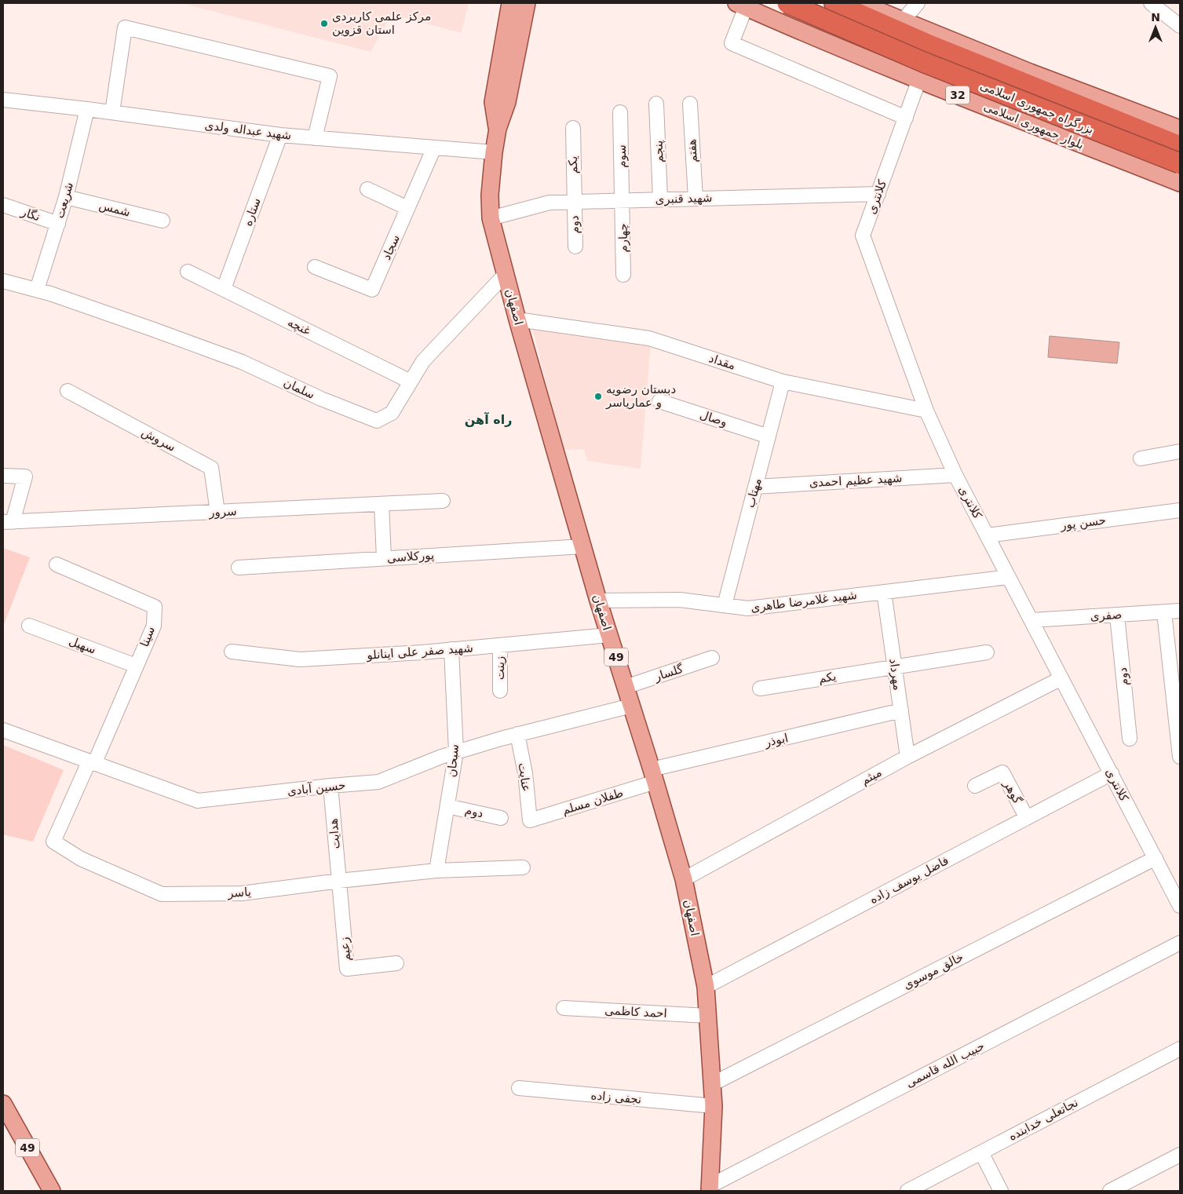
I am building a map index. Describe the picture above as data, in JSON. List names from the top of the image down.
{
  "streets": {
    "highway": ["32", "بزرگراه جمهوری اسلامی"],
    "main road": ["بلوار جمهوری اسلامی", "اصفهان", "49"],
    "street": [
      "شهید عبداله ولدی",
      "هفتم",
      "پنجم",
      "سوم",
      "یکم",
      "کلانتری",
      "شهید قنبری",
      "شریعت",
      "شمس",
      "ستاره",
      "نگار",
      "دوم",
      "چهارم",
      "سجاد",
      "غنچه",
      "مقداد",
      "سلمان",
      "وصال",
      "سروش",
      "شهید عظیم احمدی",
      "مهتاب",
      "سرور",
      "حسن پور",
      "پورکلاسی",
      "شهید غلامرضا طاهری",
      "صفری",
      "سینا",
      "سهیل",
      "شهید صفر علی اینانلو",
      "زینت",
      "گلسار",
      "مهرداد",
      "ابوذر",
      "سبحان",
      "میثم",
      "عنایت",
      "حسین آبادی",
      "گوهر",
      "طفلان مسلم",
      "هدایت",
      "فاضل یوسف زاده",
      "یاسر",
      "زعیم",
      "خالق موسوی",
      "احمد کاظمی",
      "حبیب الله قاسمی",
      "نجفی زاده",
      "نجاتعلی خدابنده"
    ]
  },
  "crossings": [
    ["بلوار جمهوری اسلامی", "کلانتری"],
    ["شهید عبداله ولدی", "شریعت"],
    ["شهید عبداله ولدی", "ستاره"],
    ["شهید عبداله ولدی", "سجاد"],
    ["شهید عبداله ولدی", "اصفهان"],
    ["هفتم", "شهید قنبری"],
    ["پنجم", "شهید قنبری"],
    ["سوم", "شهید قنبری"],
    ["سوم", "چهارم"],
    ["یکم", "شهید قنبری"],
    ["یکم", "دوم"],
    ["یکم", "مهرداد"],
    ["کلانتری", "شهید قنبری"],
    ["کلانتری", "مقداد"],
    ["کلانتری", "شهید عظیم احمدی"],
    ["کلانتری", "حسن پور"],
    ["کلانتری", "شهید غلامرضا طاهری"],
    ["کلانتری", "صفری"],
    ["کلانتری", "میثم"],
    ["کلانتری", "فاضل یوسف زاده"],
    ["کلانتری", "خالق موسوی"],
    ["شهید قنبری", "دوم"],
    ["شهید قنبری", "چهارم"],
    ["شهید قنبری", "اصفهان"],
    ["شریعت", "شمس"],
    ["شریعت", "نگار"],
    ["شریعت", "سلمان"],
    ["ستاره", "غنچه"],
    ["دوم", "صفری"],
    ["دوم", "سبحان"],
    ["اصفهان", "مقداد"],
    ["اصفهان", "سلمان"],
    ["اصفهان", "پورکلاسی"],
    ["اصفهان", "شهید غلامرضا طاهری"],
    ["اصفهان", "شهید صفر علی اینانلو"],
    ["اصفهان", "گلسار"],
    ["اصفهان", "ابوذر"],
    ["اصفهان", "میثم"],
    ["اصفهان", "حسین آبادی"],
    ["اصفهان", "طفلان مسلم"],
    ["اصفهان", "فاضل یوسف زاده"],
    ["اصفهان", "خالق موسوی"],
    ["اصفهان", "احمد کاظمی"],
    ["اصفهان", "حبیب الله قاسمی"],
    ["اصفهان", "نجفی زاده"],
    ["غنچه", "سلمان"],
    ["مقداد", "مهتاب"],
    ["وصال", "مهتاب"],
    ["سروش", "سرور"],
    ["شهید عظیم احمدی", "مهتاب"],
    ["مهتاب", "شهید غلامرضا طاهری"],
    ["شهید غلامرضا طاهری", "مهرداد"],
    ["سینا", "سهیل"],
    ["سینا", "حسین آبادی"],
    ["سینا", "یاسر"],
    ["شهید صفر علی اینانلو", "زینت"],
    ["شهید صفر علی اینانلو", "سبحان"],
    ["مهرداد", "ابوذر"],
    ["مهرداد", "میثم"],
    ["ابوذر", "طفلان مسلم"],
    ["سبحان", "حسین آبادی"],
    ["سبحان", "یاسر"],
    ["عنایت", "حسین آبادی"],
    ["عنایت", "طفلان مسلم"],
    ["حسین آبادی", "هدایت"],
    ["حسین آبادی", "یاسر"],
    ["گوهر", "فاضل یوسف زاده"],
    ["هدایت", "یاسر"],
    ["هدایت", "زعیم"],
    ["یاسر", "زعیم"]
  ],
  "districts": ["راه آهن"],
  "places": ["مرکز علمی کاربردی استان قزوین", "دبستان رضویه و عماریاسر"],
  "north": "top"
}
